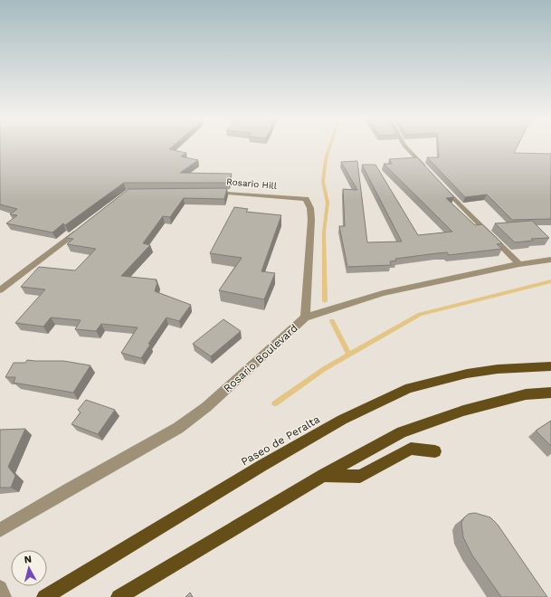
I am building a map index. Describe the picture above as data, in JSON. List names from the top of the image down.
{
  "streets": {
    "main road": ["Paseo de Peralta"],
    "street": ["Rosario Hill", "Rosario Boulevard"]
  },
  "crossings": [
    ["Rosario Hill", "Rosario Boulevard"]
  ],
  "north": "top"
}
